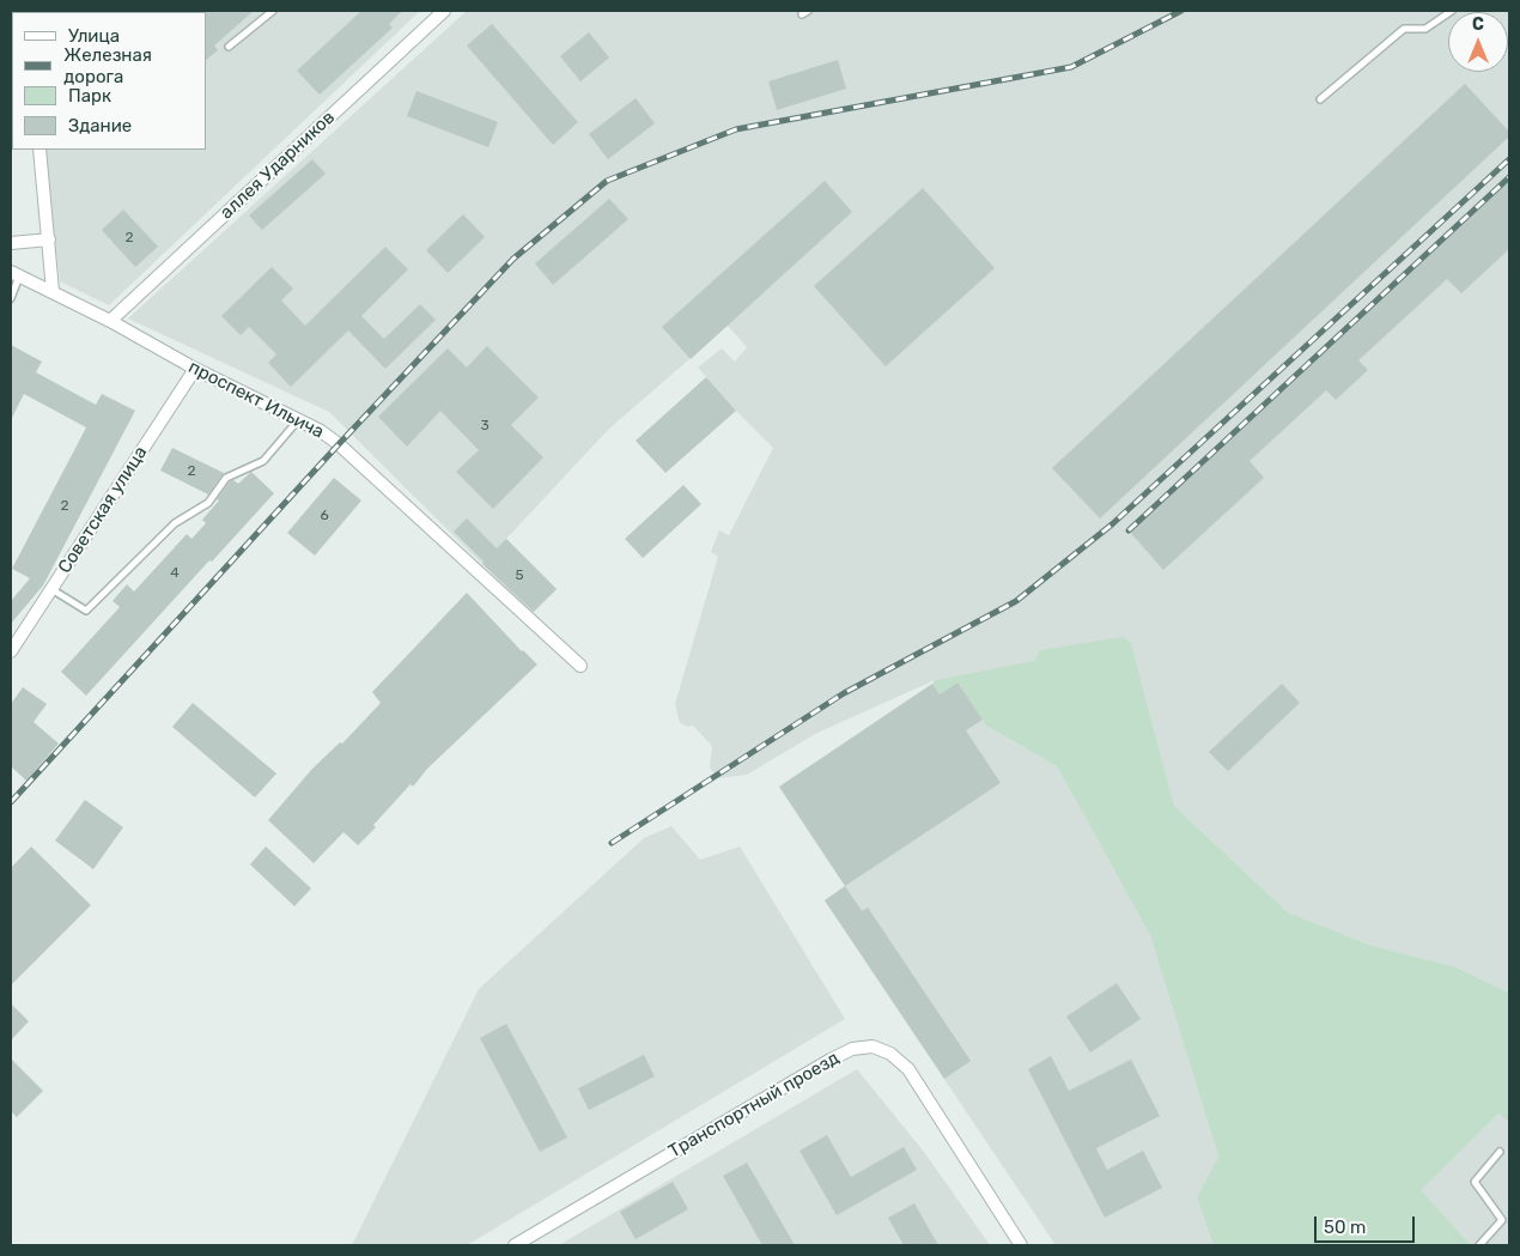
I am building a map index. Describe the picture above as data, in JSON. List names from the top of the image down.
{
  "streets": {
    "street": [
      "аллея Ударников",
      "проспект Ильича",
      "Советская улица",
      "Транспортный проезд"
    ]
  },
  "crossings": [
    ["аллея Ударников", "проспект Ильича"],
    ["проспект Ильича", "Советская улица"]
  ],
  "house_numbers": [
    "2",
    "3",
    "2",
    "2",
    "6",
    "4",
    "5"
  ],
  "legend": [
    "Улица",
    "Железная дорога",
    "Парк",
    "Здание"
  ],
  "scale_bar": "50 m",
  "north": "top"
}
